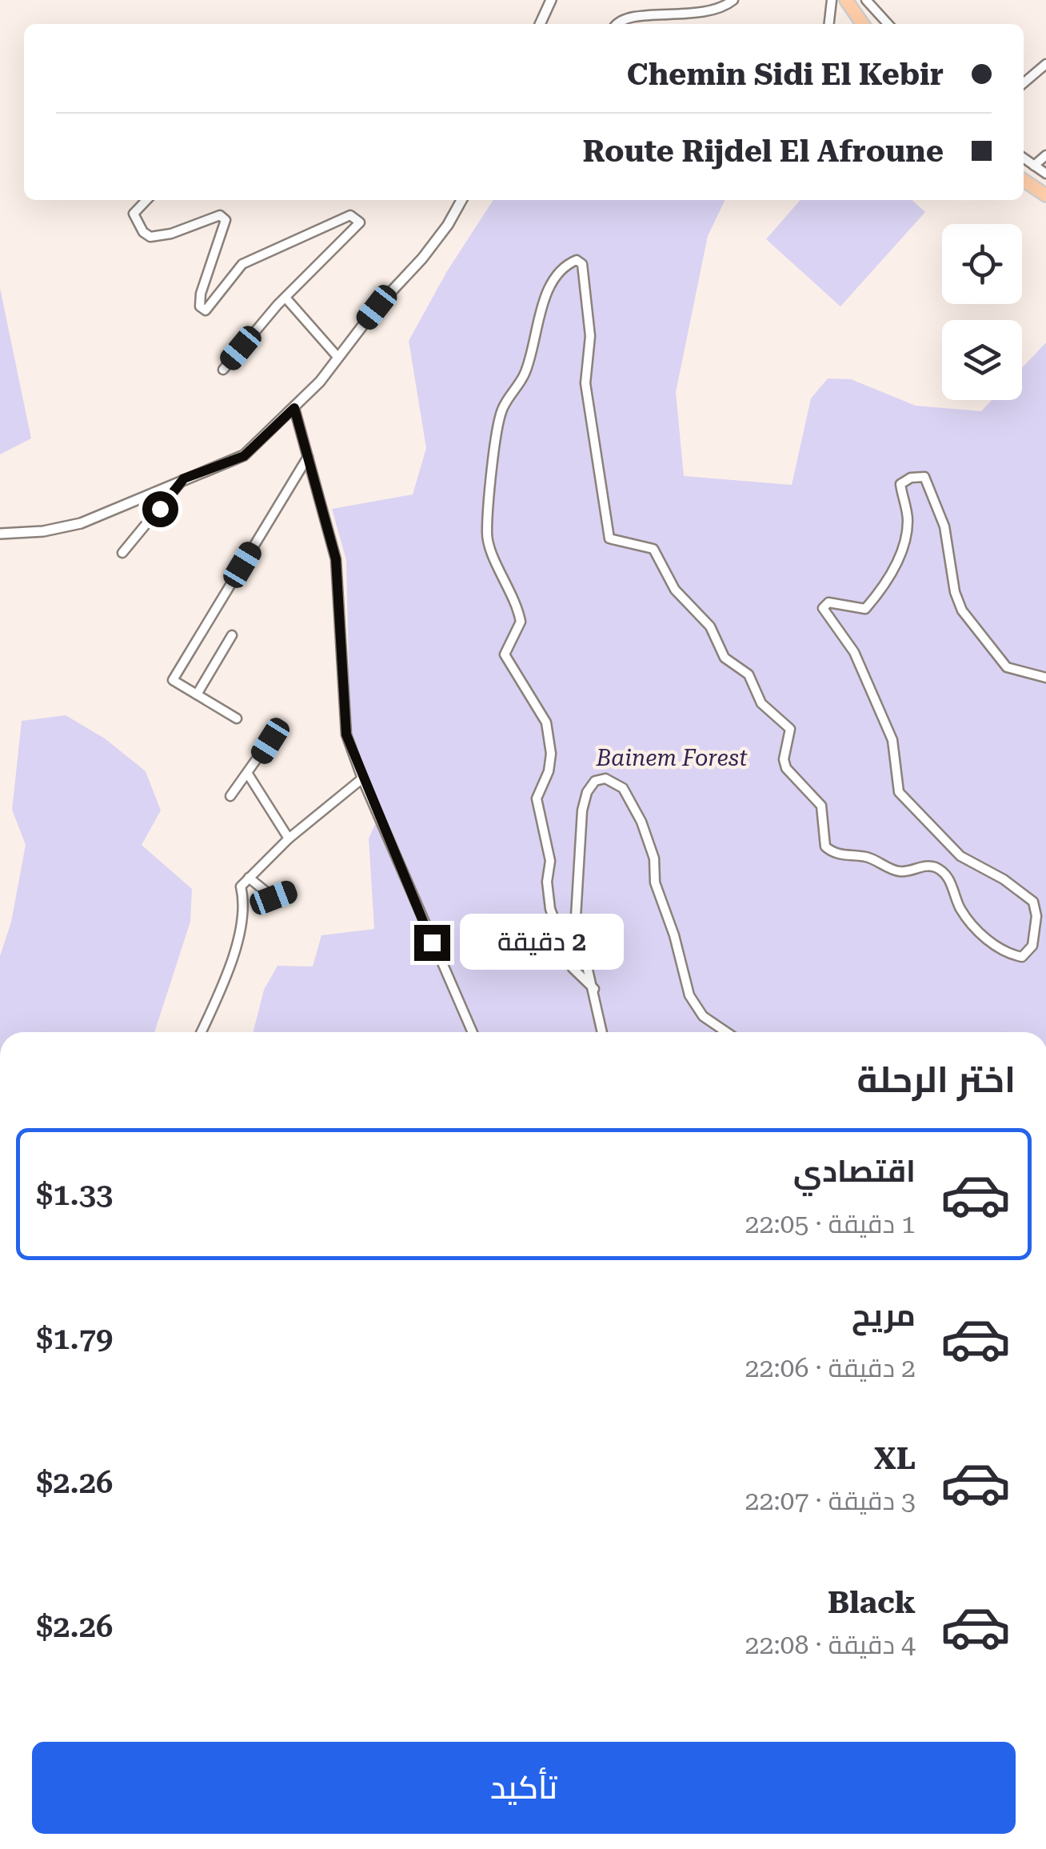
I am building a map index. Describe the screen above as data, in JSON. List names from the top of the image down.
{
  "parks": ["Bainem Forest"],
  "page": {
    "banner": ["Chemin Sidi El Kebir", "Route Rijdel El Afroune"],
    "bubble": "2 دقيقة",
    "heading": "اختر الرحلة",
    "list": [
      {
        "name": "اقتصادي",
        "note": "1 دقيقة · 22:05",
        "value": "$1.33"
      },
      {
        "name": "مريح",
        "note": "2 دقيقة · 22:06",
        "value": "$1.79"
      },
      {
        "name": "XL",
        "note": "3 دقيقة · 22:07",
        "value": "$2.26"
      },
      {
        "name": "Black",
        "note": "4 دقيقة · 22:08",
        "value": "$2.26"
      }
    ],
    "buttons": "تأكيد"
  }
}
